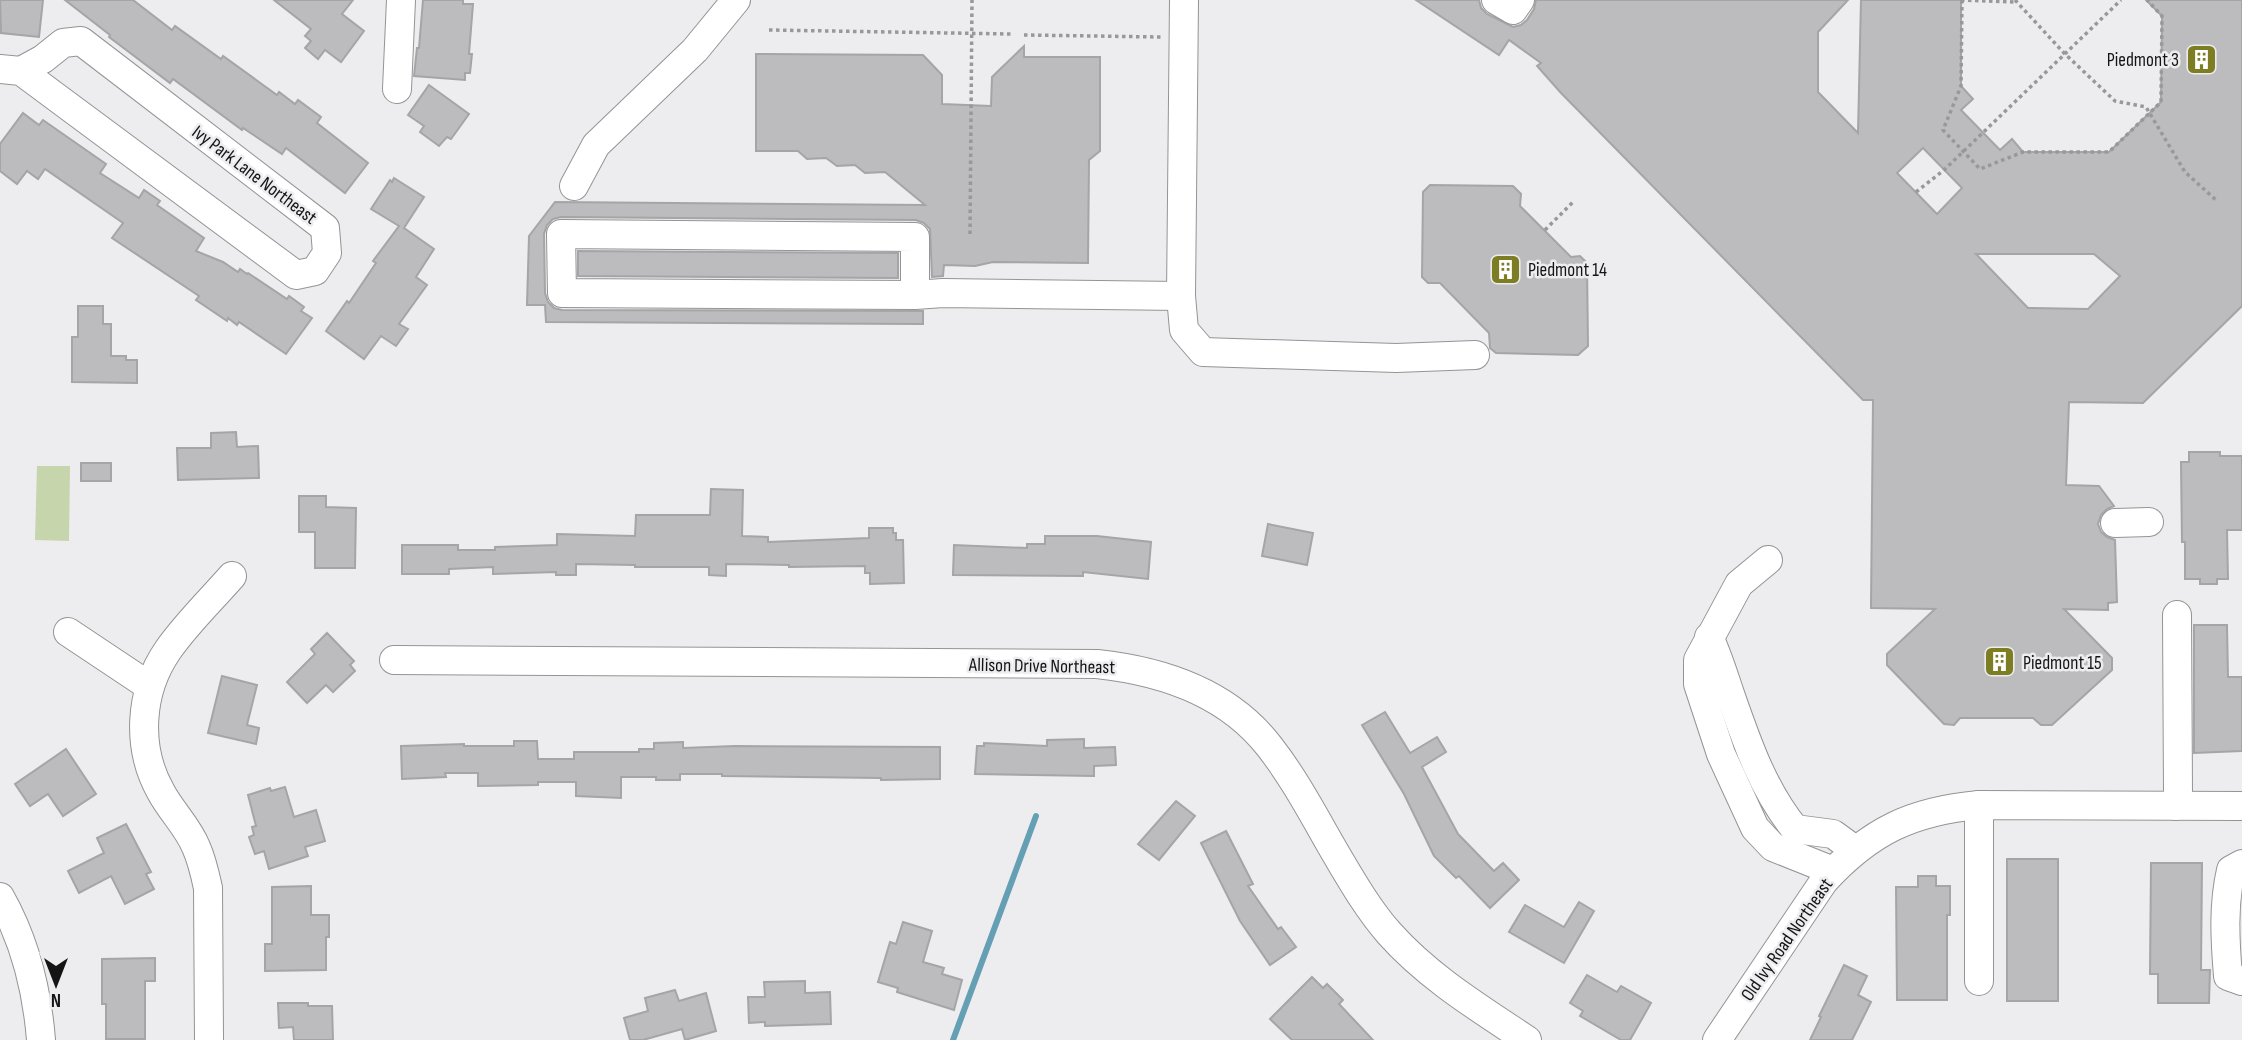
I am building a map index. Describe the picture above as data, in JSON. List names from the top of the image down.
{
  "streets": {
    "street": ["Ivy Park Lane Northeast", "Allison Drive Northeast", "Old Ivy Road Northeast"]
  },
  "places": {
    "building": ["Piedmont 3", "Piedmont 14", "Piedmont 15"]
  },
  "north": "bottom"
}
